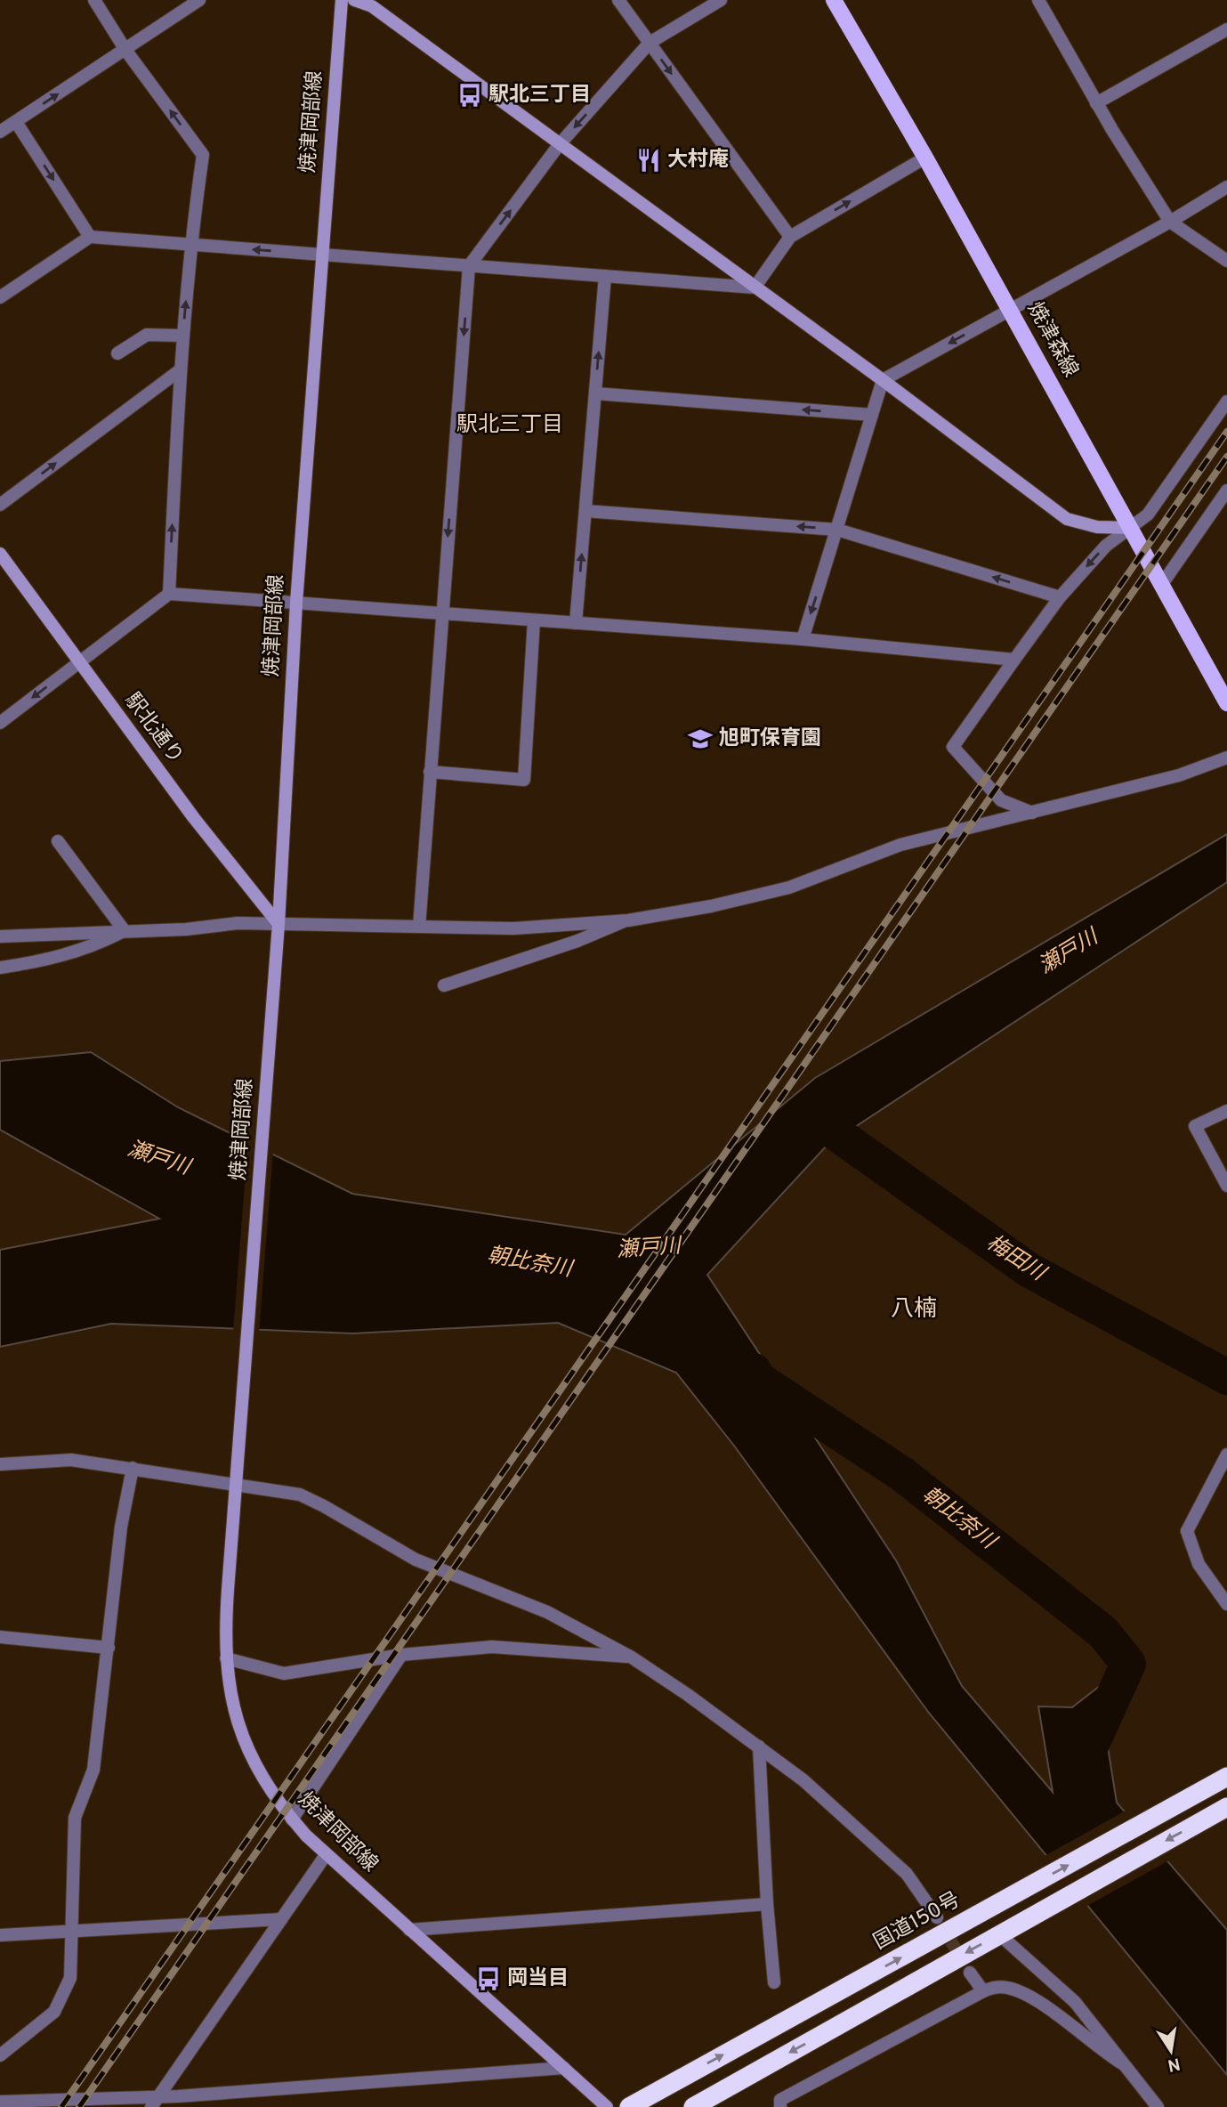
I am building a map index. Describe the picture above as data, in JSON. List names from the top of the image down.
{
  "streets": {
    "highway": ["国道150号"],
    "main road": ["焼津岡部線", "焼津森線", "駅北通り"]
  },
  "crossings": [
    ["焼津岡部線", "駅北通り"]
  ],
  "districts": ["駅北三丁目", "八楠"],
  "water": ["瀬戸川", "梅田川", "朝比奈川"],
  "places": {
    "bus stop": ["駅北三丁目", "岡当目"],
    "restaurant": ["大村庵"],
    "school or university": ["旭町保育園"]
  },
  "north": "bottom"
}
